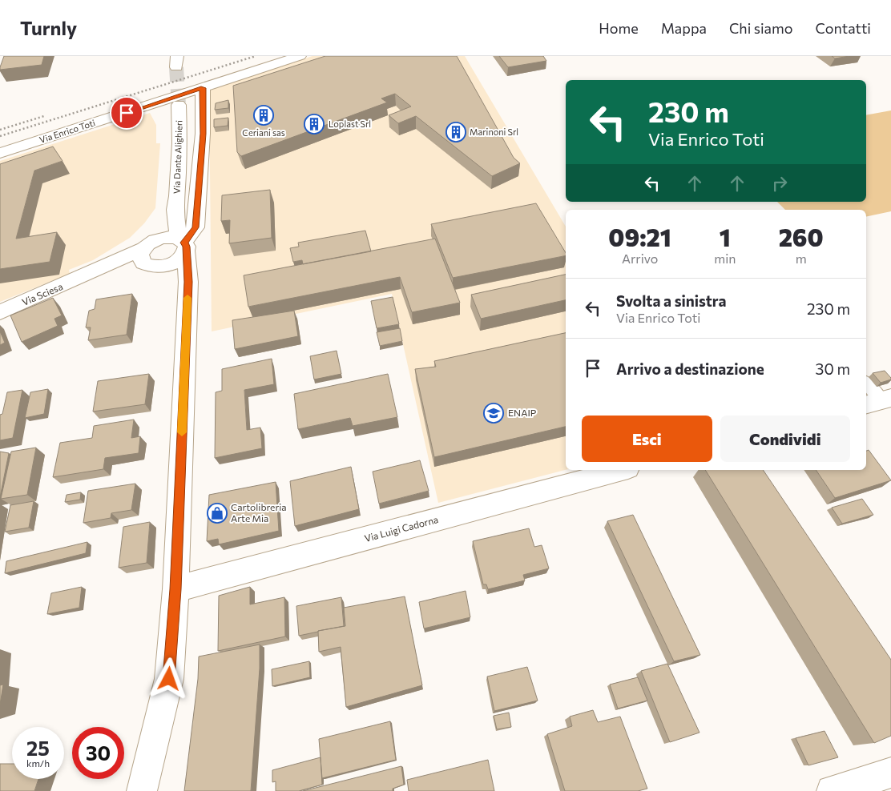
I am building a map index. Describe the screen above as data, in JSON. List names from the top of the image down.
{
  "streets": {
    "street": [
      "Via Enrico Toti",
      "Via Dante Alighieri",
      "Via Sciesa",
      "Via Luigi Cadorna"
    ]
  },
  "crossings": [
    ["Via Dante Alighieri", "Via Luigi Cadorna"]
  ],
  "places": {
    "building": ["Ceriani sas", "Loplast Srl", "Marinoni Srl"],
    "school or university": ["ENAIP"],
    "shop": ["Cartolibreria Arte Mia"]
  },
  "page": {
    "header": "Turnly",
    "nav": [
      "Home",
      "Mappa",
      "Chi siamo",
      "Contatti"
    ],
    "turn": ["230 m", "Via Enrico Toti"],
    "eta": [
      "09:21",
      "Arrivo",
      "1",
      "min",
      "260",
      "m"
    ],
    "list": [
      {
        "name": "Svolta a sinistra",
        "note": "Via Enrico Toti",
        "value": "230 m"
      },
      {
        "name": "Arrivo a destinazione",
        "value": "30 m"
      }
    ],
    "buttons": ["Esci", "Condividi"],
    "speed": "25 km/h",
    "limit": "30"
  }
}
